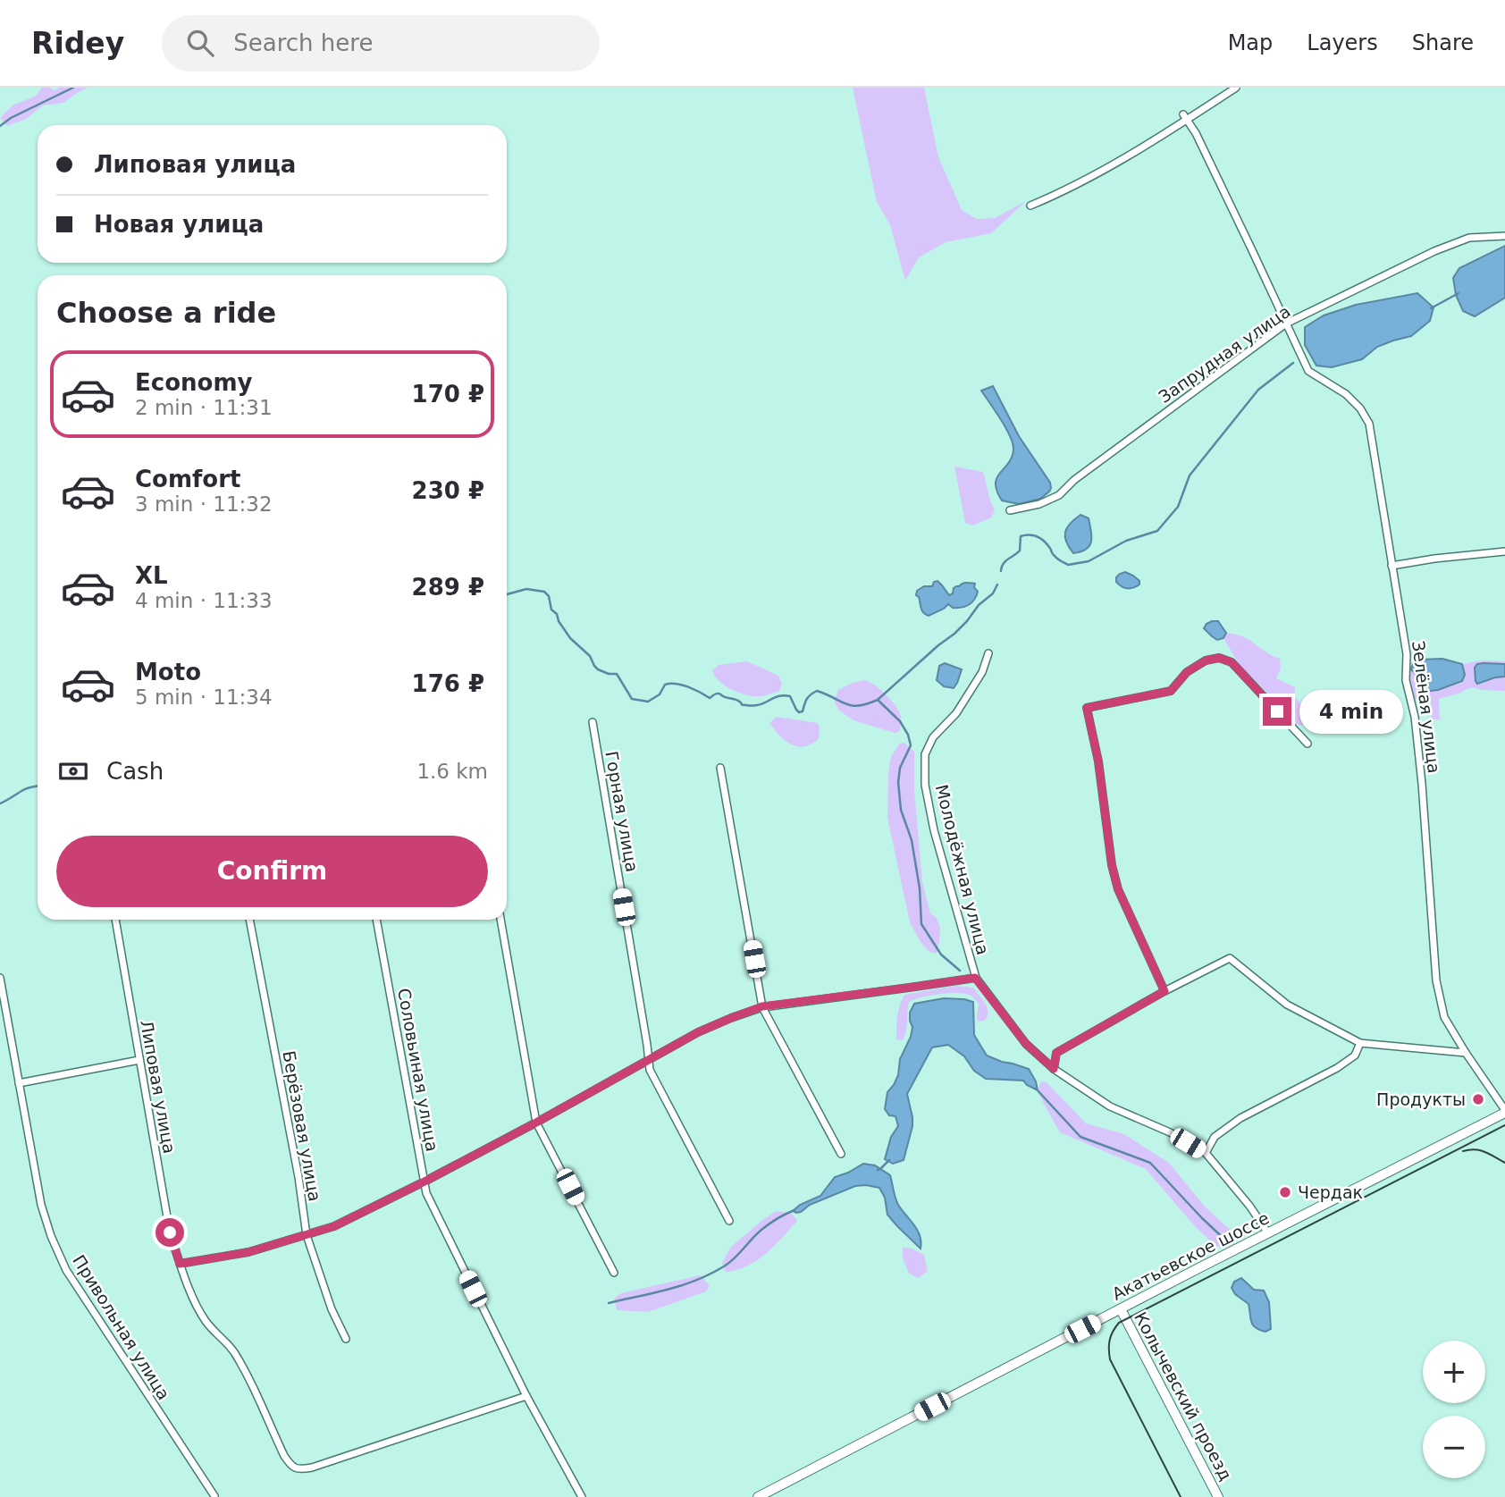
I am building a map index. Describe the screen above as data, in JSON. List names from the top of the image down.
{
  "streets": {
    "main road": ["Акатьевское шоссе", "Колычевский проезд"],
    "street": [
      "Запрудная улица",
      "Зелёная улица",
      "Горная улица",
      "Молодёжная улица",
      "Соловьиная улица",
      "Липовая улица",
      "Берёзовая улица",
      "Привольная улица"
    ]
  },
  "crossings": [
    ["Запрудная улица", "Зелёная улица"],
    ["Зелёная улица", "Акатьевское шоссе"],
    ["Молодёжная улица", "Акатьевское шоссе"],
    ["Соловьиная улица", "Липовая улица"],
    ["Акатьевское шоссе", "Колычевский проезд"]
  ],
  "places": ["Продукты", "Чердак"],
  "page": {
    "header": "Ridey",
    "search": "Search here",
    "nav": ["Map", "Layers", "Share"],
    "banner": ["Липовая улица", "Новая улица"],
    "heading": "Choose a ride",
    "list": [
      {
        "name": "Economy",
        "note": "2 min · 11:31",
        "value": "170 ₽"
      },
      {
        "name": "Comfort",
        "note": "3 min · 11:32",
        "value": "230 ₽"
      },
      {
        "name": "XL",
        "note": "4 min · 11:33",
        "value": "289 ₽"
      },
      {
        "name": "Moto",
        "note": "5 min · 11:34",
        "value": "176 ₽"
      }
    ],
    "bubble": "4 min",
    "pay": ["Cash", "1.6 km"],
    "buttons": "Confirm",
    "map_buttons": ["+", "−"]
  }
}
